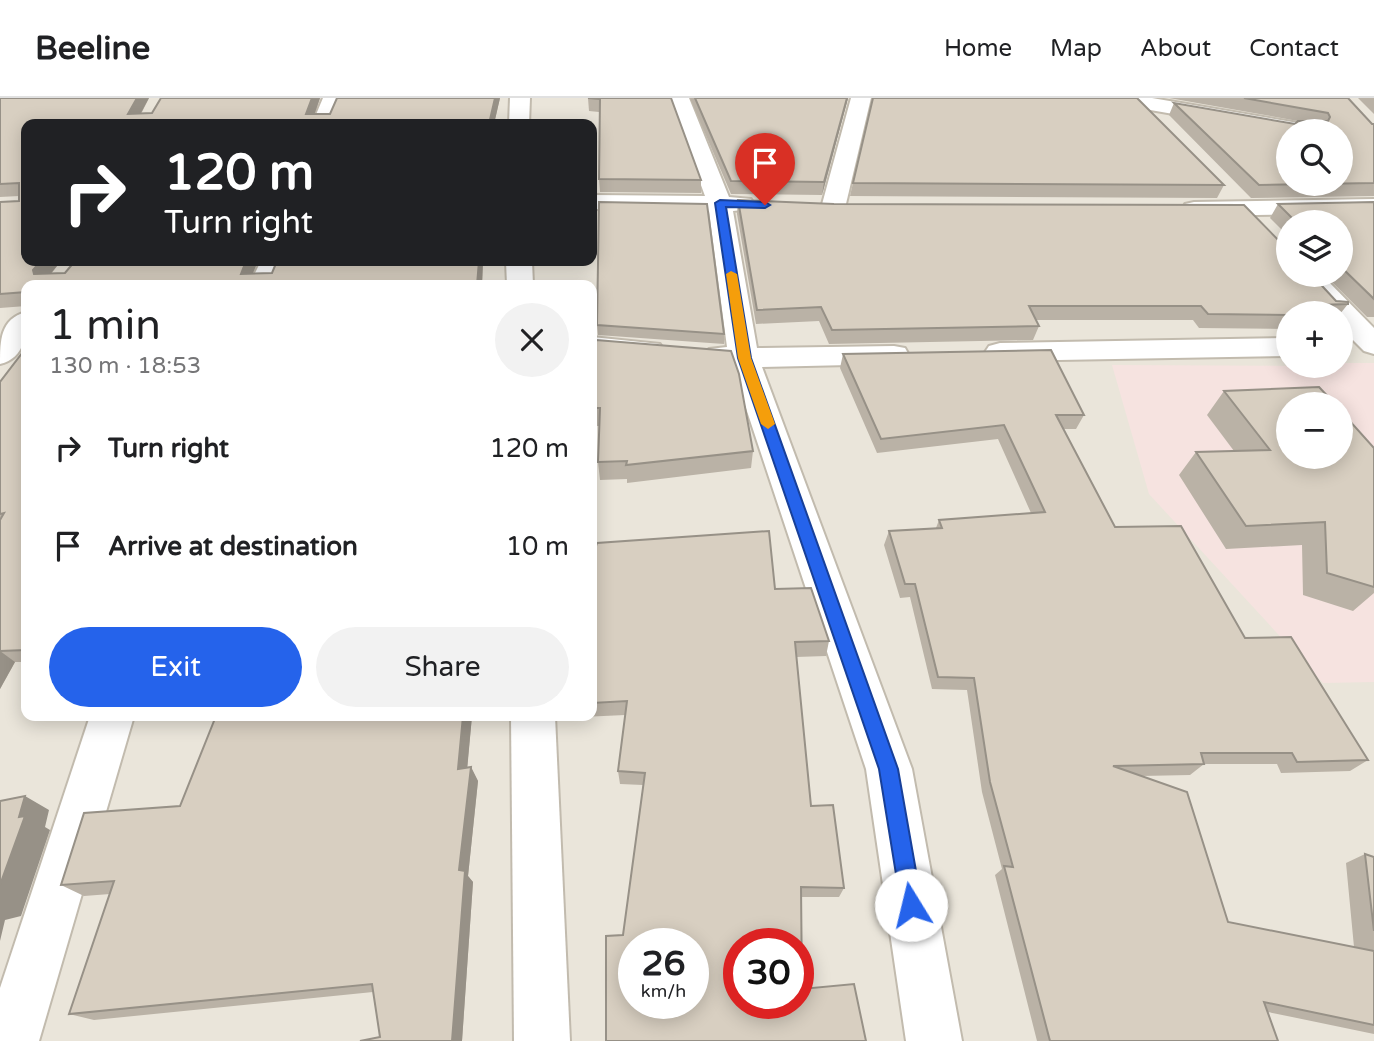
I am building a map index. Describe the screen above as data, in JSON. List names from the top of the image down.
{
  "page": {
    "header": "Beeline",
    "nav": [
      "Home",
      "Map",
      "About",
      "Contact"
    ],
    "map_buttons": ["+", "−"],
    "turn": ["120 m", "Turn right"],
    "heading": ["1 min", "130 m · 18:53"],
    "list": [
      {
        "name": "Turn right",
        "value": "120 m"
      },
      {
        "name": "Arrive at destination",
        "value": "10 m"
      }
    ],
    "buttons": ["Exit", "Share"],
    "speed": "26 km/h",
    "limit": "30"
  }
}
